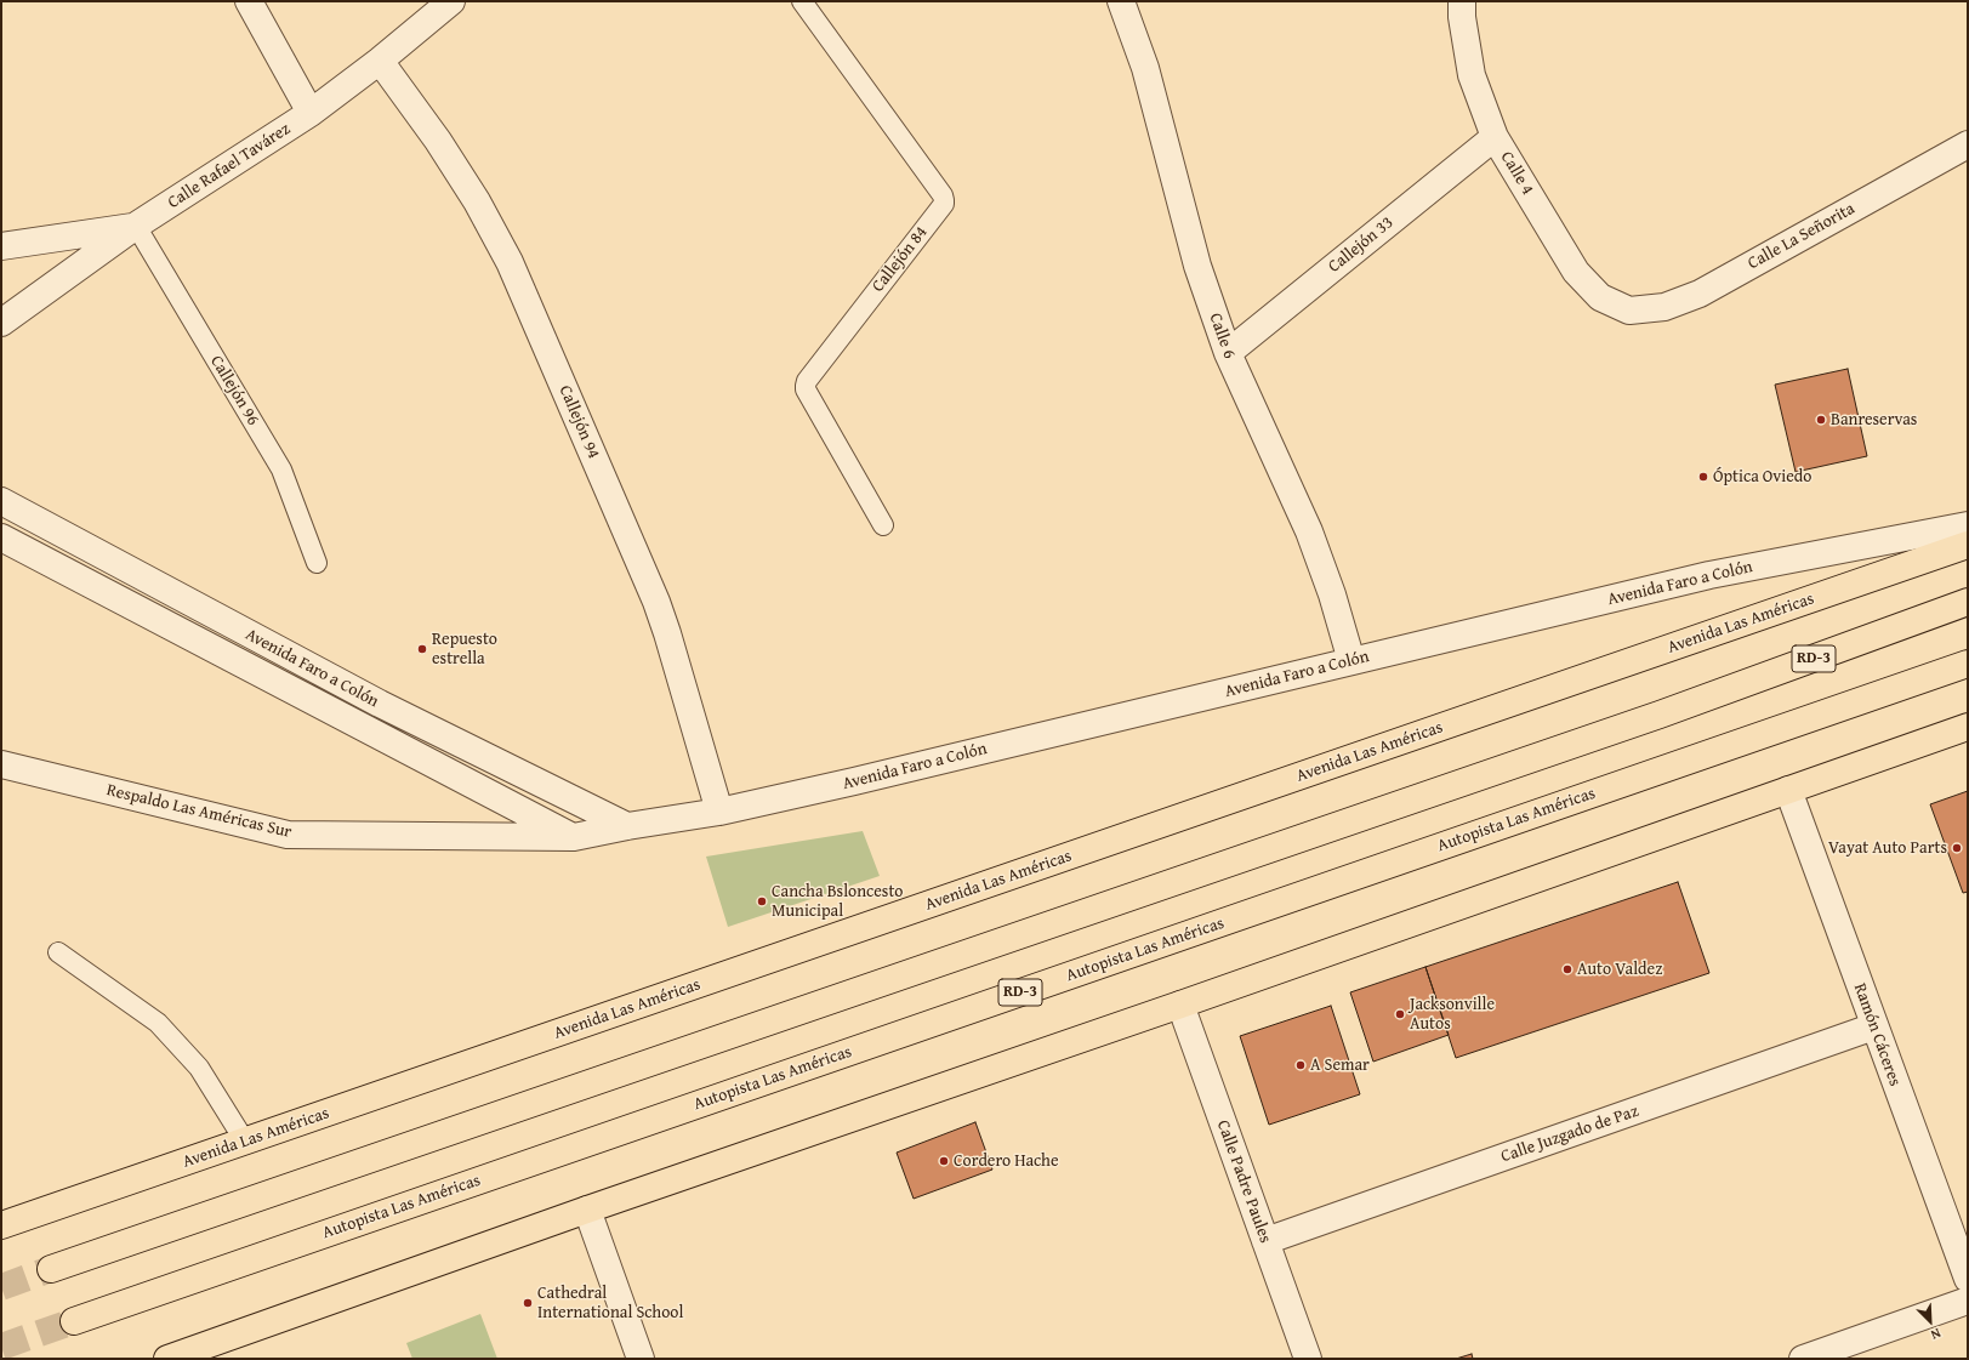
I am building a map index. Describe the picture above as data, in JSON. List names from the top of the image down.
{
  "streets": {
    "main road": ["Avenida Las Américas", "RD-3", "Autopista Las Américas"],
    "street": [
      "Calle Rafael Tavárez",
      "Calle 4",
      "Calle La Señorita",
      "Callejón 33",
      "Calle 6",
      "Callejón 94",
      "Avenida Faro a Colón",
      "Respaldo Las Américas Sur",
      "Ramón Cáceres",
      "Calle Juzgado de Paz",
      "Calle Padre Paules"
    ],
    "lane": ["Callejón 84", "Callejón 96"]
  },
  "crossings": [
    ["Calle Rafael Tavárez", "Callejón 96"],
    ["Calle Rafael Tavárez", "Callejón 94"],
    ["Calle 4", "Calle La Señorita"],
    ["Calle 4", "Callejón 33"],
    ["Callejón 33", "Calle 6"],
    ["Calle 6", "Avenida Faro a Colón"],
    ["Callejón 94", "Avenida Faro a Colón"],
    ["Avenida Faro a Colón", "Respaldo Las Américas Sur"],
    ["Ramón Cáceres", "Calle Juzgado de Paz"],
    ["Calle Juzgado de Paz", "Calle Padre Paules"]
  ],
  "places": [
    "Banreservas",
    "Óptica Oviedo",
    "Repuesto estrella",
    "Vayat Auto Parts",
    "Cancha Bsloncesto Municipal",
    "Auto Valdez",
    "Jacksonville Autos",
    "A Semar",
    "Cordero Hache",
    "Cathedral International School"
  ],
  "north": "bottom right"
}
